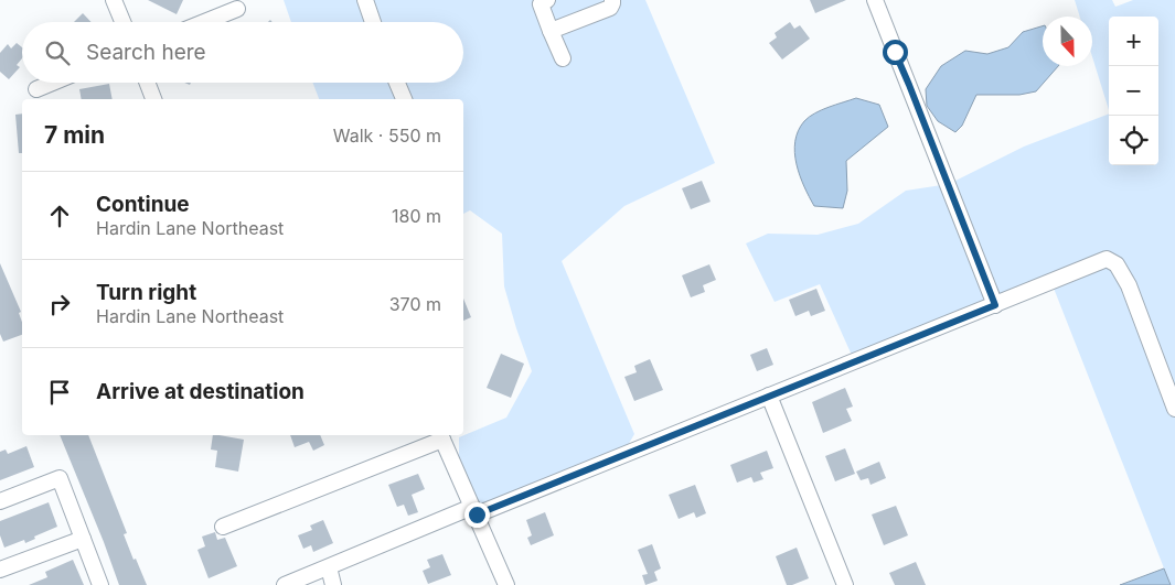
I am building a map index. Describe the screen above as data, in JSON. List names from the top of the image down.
{
  "north": "bottom",
  "page": {
    "map_buttons": ["+", "−"],
    "search": "Search here",
    "heading": ["7 min", "Walk · 550 m"],
    "list": [
      ["Continue", "Hardin Lane Northeast", "180 m"],
      ["Turn right", "Hardin Lane Northeast", "370 m"],
      "Arrive at destination"
    ]
  }
}
